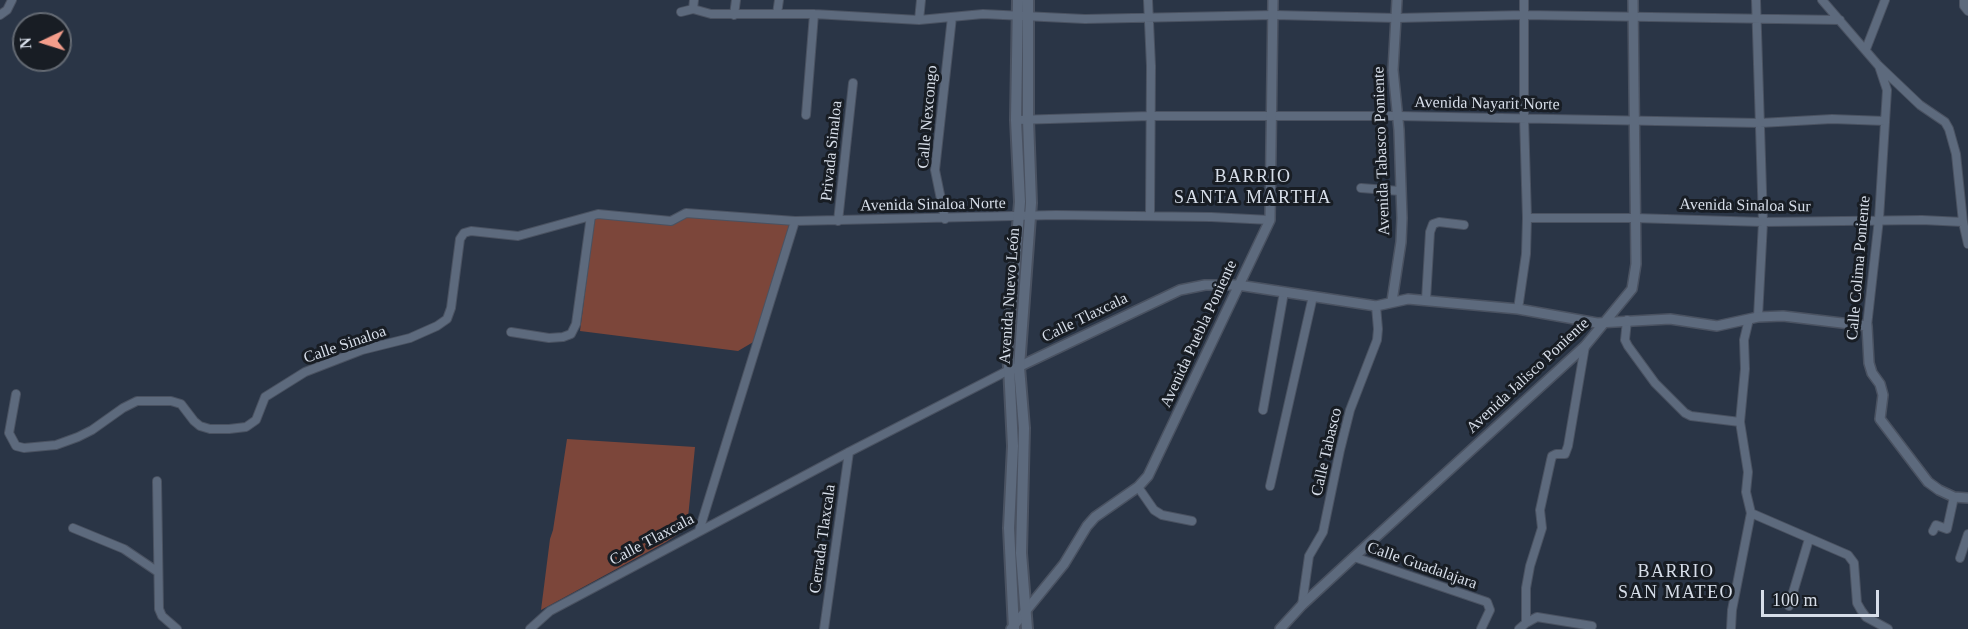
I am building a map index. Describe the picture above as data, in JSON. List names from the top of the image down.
{
  "streets": {
    "main road": ["Avenida Nuevo León"],
    "street": [
      "Avenida Nayarit Norte",
      "Calle Nexcongo",
      "Privada Sinaloa",
      "Avenida Tabasco Poniente",
      "Avenida Sinaloa Norte",
      "Avenida Sinaloa Sur",
      "Calle Colima Poniente",
      "Calle Tlaxcala",
      "Avenida Puebla Poniente",
      "Calle Sinaloa",
      "Avenida Jalisco Poniente",
      "Calle Tabasco",
      "Cerrada Tlaxcala",
      "Calle Guadalajara"
    ]
  },
  "crossings": [
    ["Avenida Nayarit Norte", "Avenida Tabasco Poniente"],
    ["Avenida Nayarit Norte", "Calle Colima Poniente"],
    ["Avenida Nayarit Norte", "Avenida Nuevo León"],
    ["Avenida Nayarit Norte", "Avenida Puebla Poniente"],
    ["Avenida Nayarit Norte", "Avenida Jalisco Poniente"],
    ["Calle Nexcongo", "Avenida Sinaloa Norte"],
    ["Privada Sinaloa", "Avenida Sinaloa Norte"],
    ["Avenida Tabasco Poniente", "Calle Tlaxcala"],
    ["Avenida Sinaloa Norte", "Avenida Nuevo León"],
    ["Avenida Sinaloa Norte", "Avenida Puebla Poniente"],
    ["Avenida Sinaloa Norte", "Calle Sinaloa"],
    ["Avenida Sinaloa Sur", "Calle Colima Poniente"],
    ["Avenida Sinaloa Sur", "Avenida Jalisco Poniente"],
    ["Calle Colima Poniente", "Calle Tlaxcala"],
    ["Avenida Nuevo León", "Calle Tlaxcala"],
    ["Avenida Nuevo León", "Avenida Puebla Poniente"],
    ["Calle Tlaxcala", "Avenida Puebla Poniente"],
    ["Calle Tlaxcala", "Avenida Jalisco Poniente"],
    ["Calle Tlaxcala", "Calle Tabasco"],
    ["Calle Tlaxcala", "Cerrada Tlaxcala"],
    ["Avenida Jalisco Poniente", "Calle Tabasco"],
    ["Avenida Jalisco Poniente", "Calle Guadalajara"]
  ],
  "districts": ["BARRIO SANTA MARTHA", "BARRIO SAN MATEO"],
  "scale_bar": "100 m",
  "north": "left"
}
